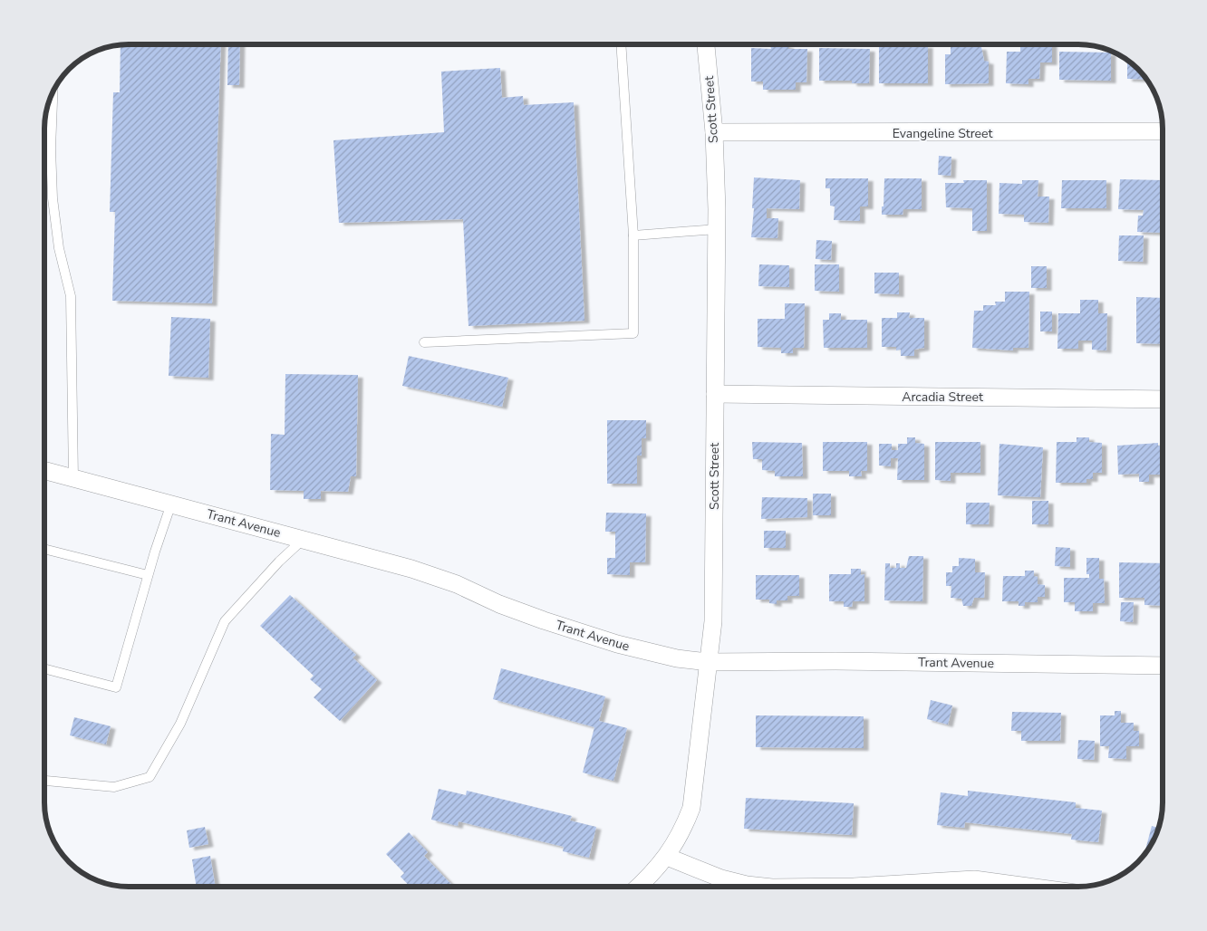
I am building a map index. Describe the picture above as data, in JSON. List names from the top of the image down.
{
  "streets": {
    "street": [
      "Scott Street",
      "Evangeline Street",
      "Arcadia Street",
      "Trant Avenue"
    ]
  },
  "crossings": [
    ["Scott Street", "Evangeline Street"],
    ["Scott Street", "Arcadia Street"],
    ["Scott Street", "Trant Avenue"]
  ]
}
